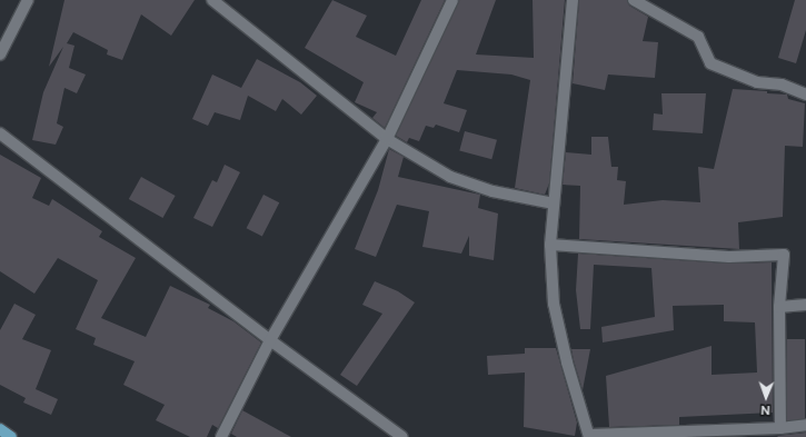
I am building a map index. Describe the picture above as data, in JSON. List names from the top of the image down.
{
  "north": "bottom"
}
